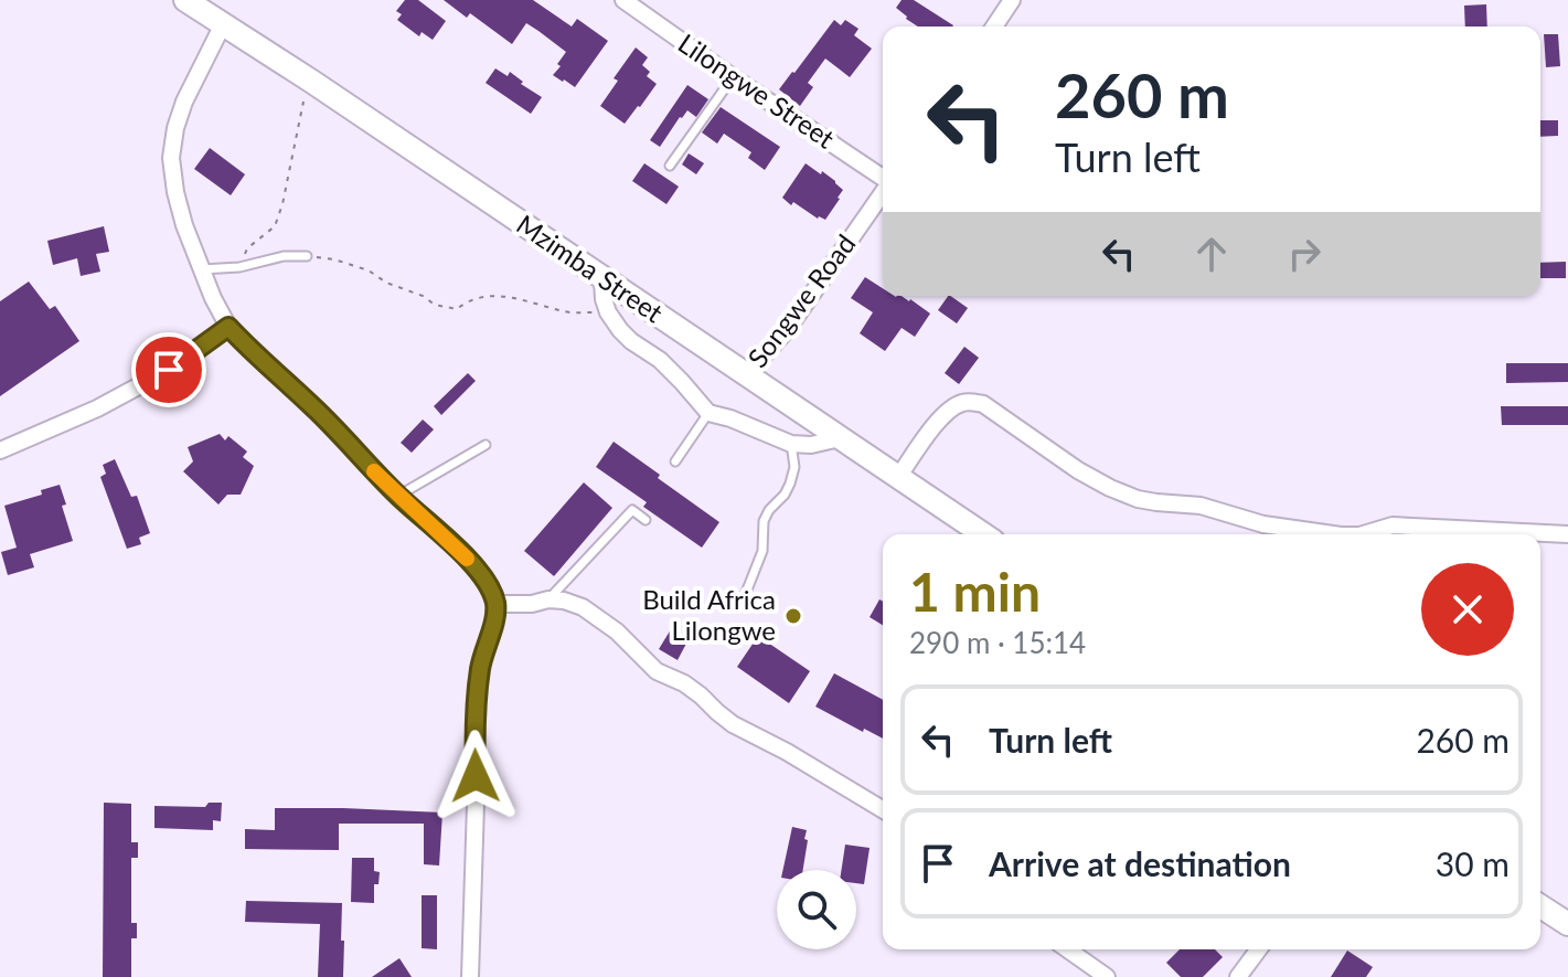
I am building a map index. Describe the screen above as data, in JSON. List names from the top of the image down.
{
  "streets": {
    "main road": ["Mzimba Street"],
    "street": ["Lilongwe Street", "Songwe Road"]
  },
  "crossings": [
    ["Mzimba Street", "Songwe Road"]
  ],
  "places": ["Build Africa Lilongwe"],
  "page": {
    "turn": ["260 m", "Turn left"],
    "heading": ["1 min", "290 m · 15:14"],
    "list": [
      {
        "name": "Turn left",
        "value": "260 m"
      },
      {
        "name": "Arrive at destination",
        "value": "30 m"
      }
    ]
  }
}
